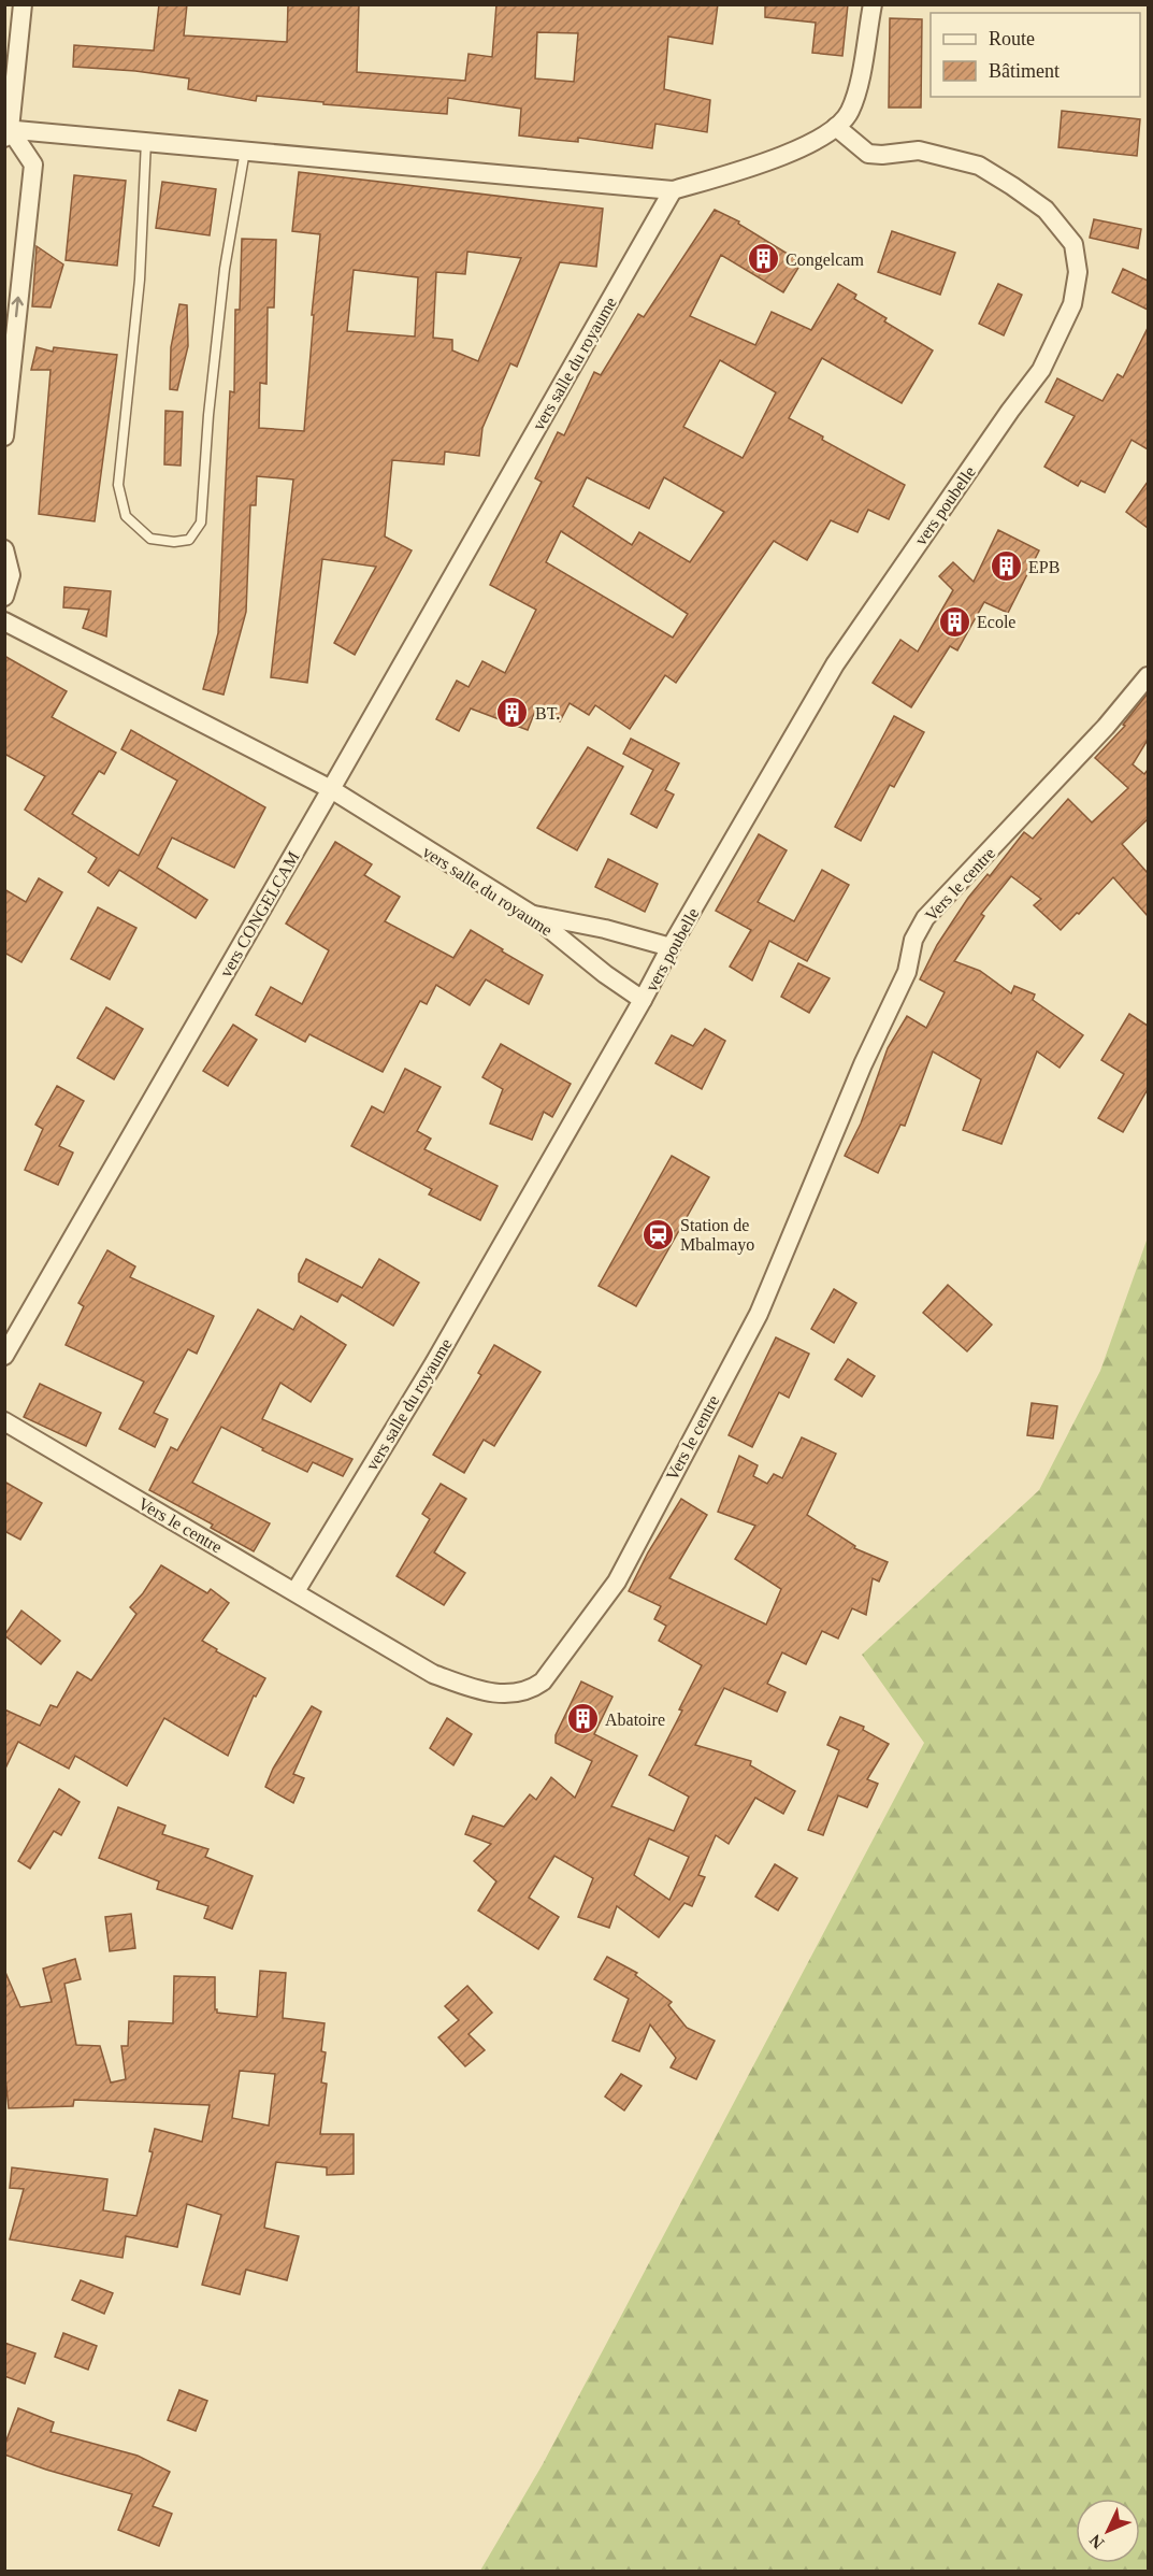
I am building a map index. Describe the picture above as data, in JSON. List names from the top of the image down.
{
  "streets": {
    "street": [
      "vers salle du royaume",
      "vers poubelle",
      "Vers le centre",
      "vers CONGELCAM"
    ]
  },
  "crossings": [
    ["vers salle du royaume", "vers poubelle"],
    ["vers salle du royaume", "Vers le centre"],
    ["vers salle du royaume", "vers CONGELCAM"]
  ],
  "places": {
    "building": [
      "Congelcam",
      "EPB",
      "Ecole",
      "BT.",
      "Abatoire"
    ],
    "station": ["Station de Mbalmayo"]
  },
  "legend": ["Route", "Bâtiment"],
  "north": "bottom left"
}
